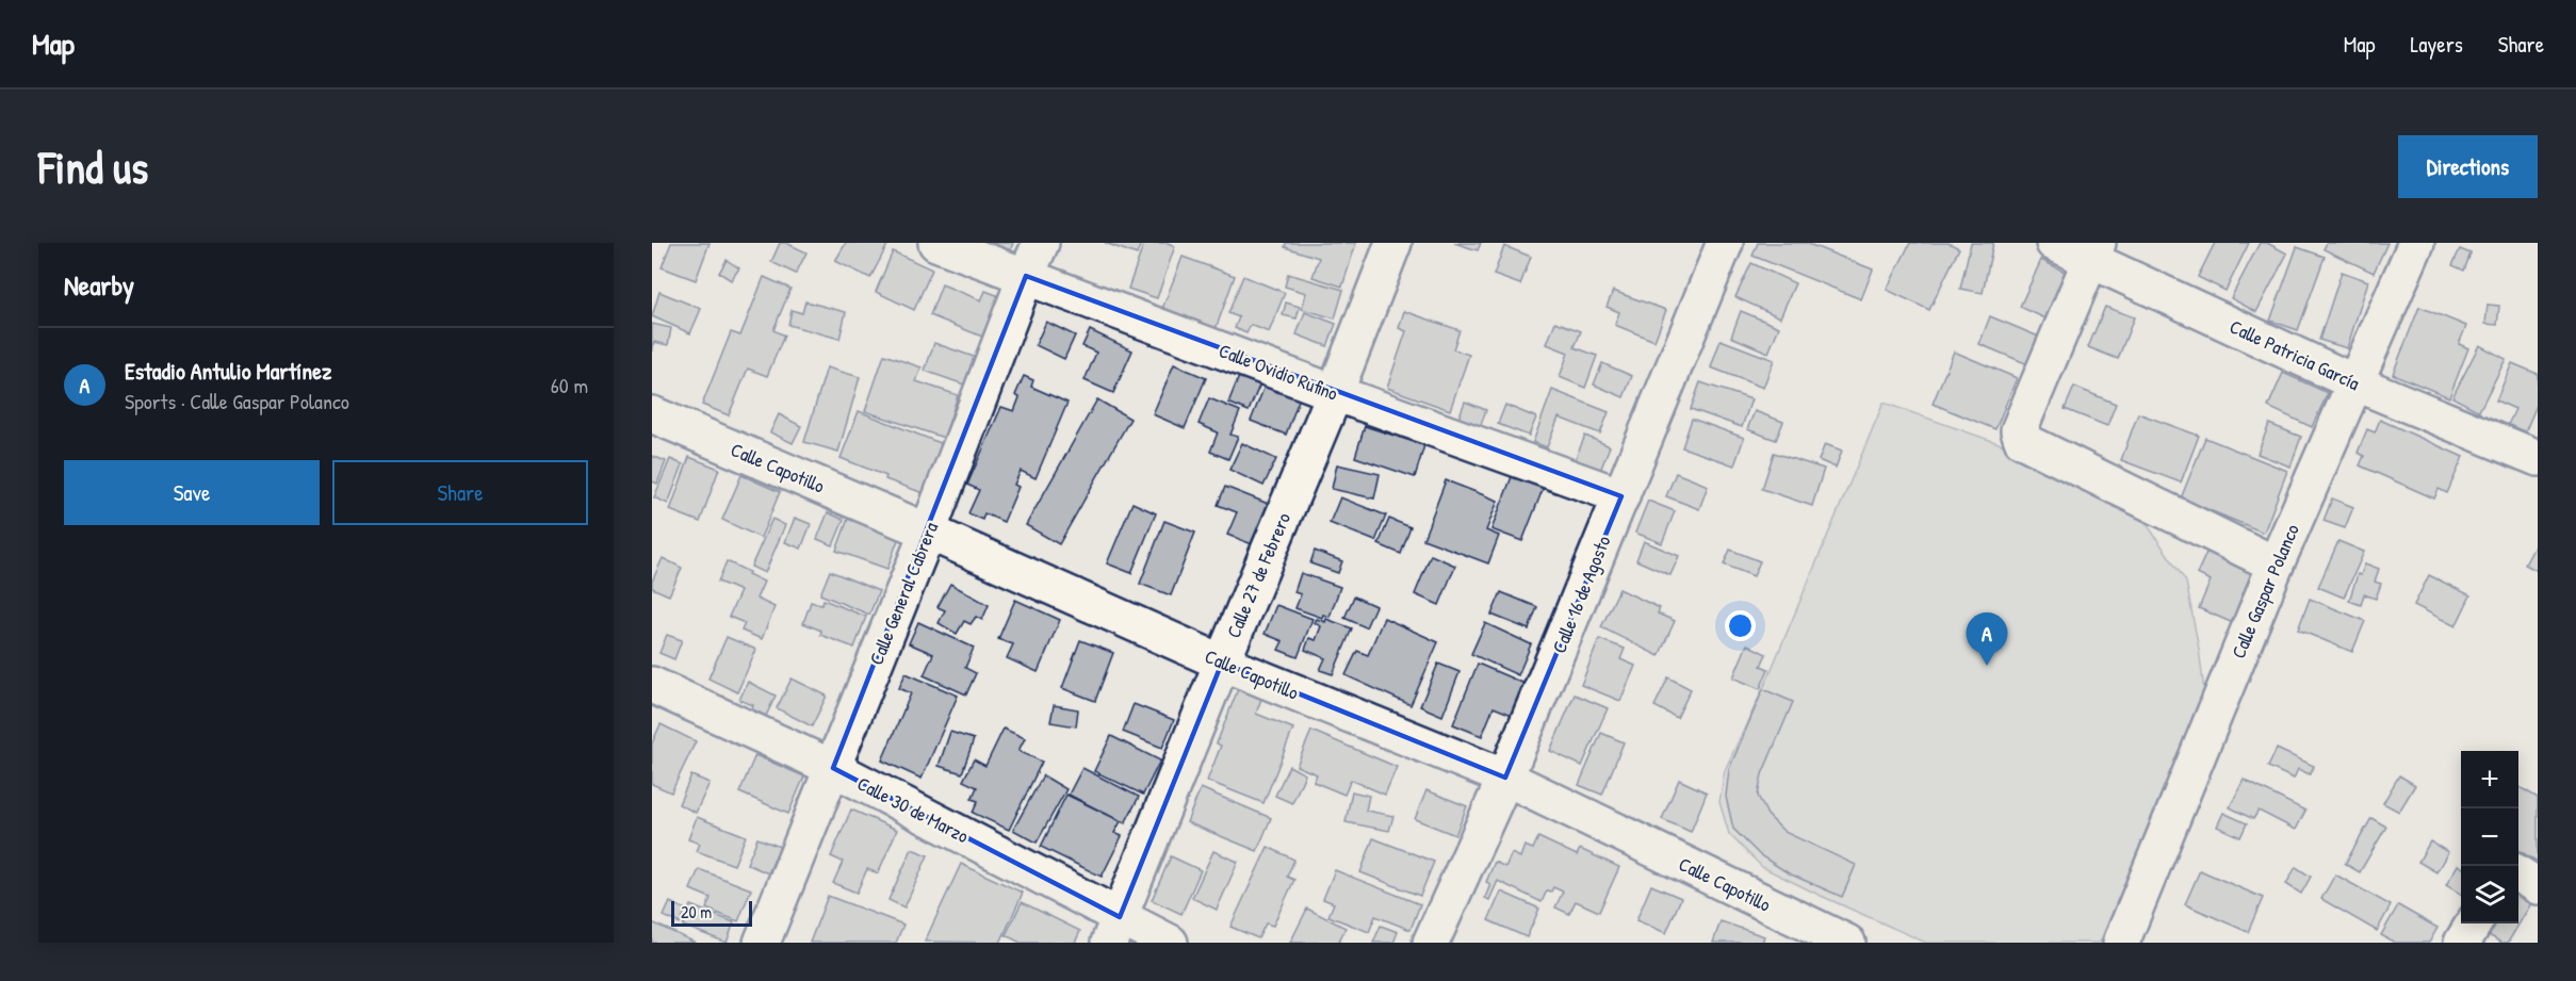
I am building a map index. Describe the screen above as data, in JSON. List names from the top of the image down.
{
  "streets": {
    "street": [
      "Calle Patricia García",
      "Calle Ovidio Rufino",
      "Calle Capotillo",
      "Calle 27 de Febrero",
      "Calle Gaspar Polanco",
      "Calle General Cabrera",
      "Calle 16 de Agosto",
      "Calle 30 de Marzo"
    ]
  },
  "crossings": [
    ["Calle Patricia García", "Calle Gaspar Polanco"],
    ["Calle Ovidio Rufino", "Calle 27 de Febrero"],
    ["Calle Ovidio Rufino", "Calle General Cabrera"],
    ["Calle Ovidio Rufino", "Calle 16 de Agosto"],
    ["Calle Capotillo", "Calle 27 de Febrero"],
    ["Calle Capotillo", "Calle General Cabrera"],
    ["Calle Capotillo", "Calle 16 de Agosto"],
    ["Calle 27 de Febrero", "Calle 30 de Marzo"],
    ["Calle General Cabrera", "Calle 30 de Marzo"]
  ],
  "scale_bar": "20 m",
  "page": {
    "header": "Map",
    "nav": ["Map", "Layers", "Share"],
    "buttons": [
      "Directions",
      ["Save", "Share"]
    ],
    "title": "Find us",
    "heading": "Nearby",
    "list": [
      {
        "mark": "A",
        "name": "Estadio Antulio Martínez",
        "note": "Sports · Calle Gaspar Polanco",
        "value": "60 m"
      }
    ],
    "pins": "A",
    "map_buttons": ["+", "−"],
    "scale": "20 m"
  }
}
